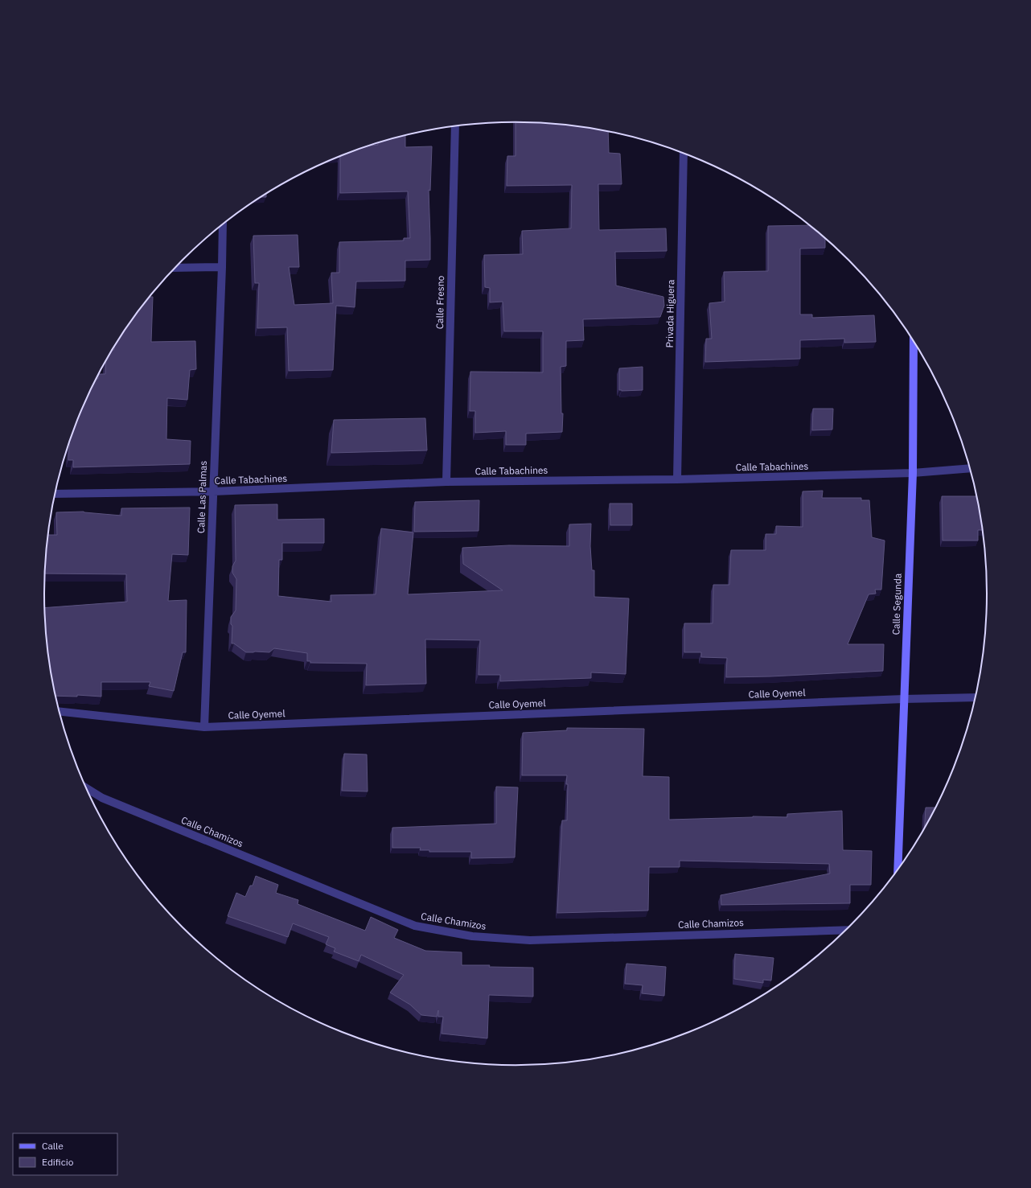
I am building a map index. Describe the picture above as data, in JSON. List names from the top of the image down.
{
  "streets": {
    "street": [
      "Calle Fresno",
      "Privada Higuera",
      "Calle Tabachines",
      "Calle Las Palmas",
      "Calle Segunda",
      "Calle Oyemel",
      "Calle Chamizos"
    ]
  },
  "crossings": [
    ["Calle Fresno", "Calle Tabachines"],
    ["Privada Higuera", "Calle Tabachines"],
    ["Calle Tabachines", "Calle Las Palmas"],
    ["Calle Tabachines", "Calle Segunda"],
    ["Calle Las Palmas", "Calle Oyemel"],
    ["Calle Segunda", "Calle Oyemel"]
  ],
  "legend": ["Calle", "Edificio"]
}
